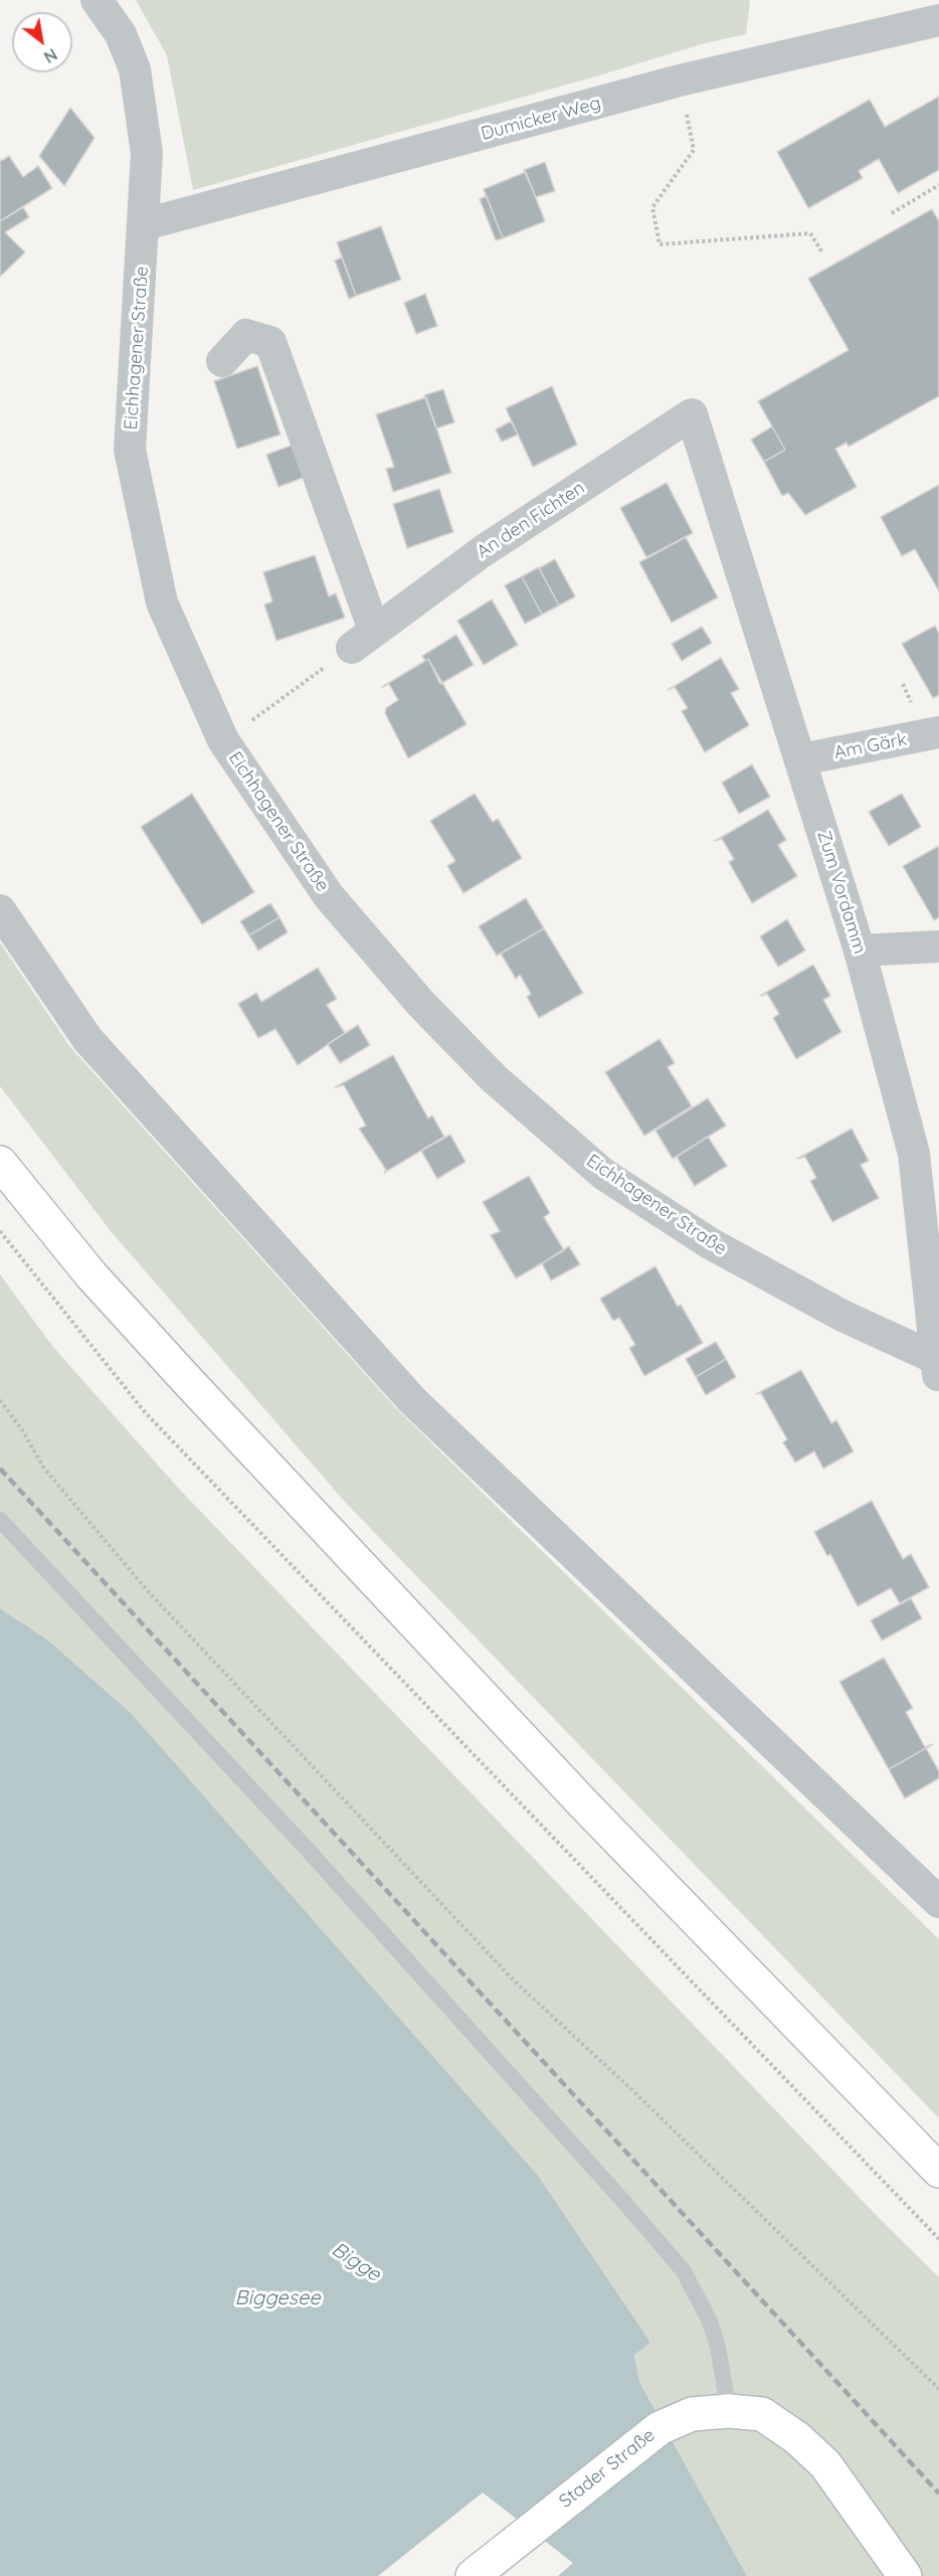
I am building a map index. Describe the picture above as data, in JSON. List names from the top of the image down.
{
  "streets": {
    "main road": ["Stader Straße"],
    "street": [
      "Dumicker Weg",
      "Eichhagener Straße",
      "An den Fichten",
      "Am Gärk",
      "Zum Vordamm"
    ]
  },
  "crossings": [
    ["Dumicker Weg", "Eichhagener Straße"],
    ["Eichhagener Straße", "Zum Vordamm"],
    ["An den Fichten", "Zum Vordamm"],
    ["Am Gärk", "Zum Vordamm"]
  ],
  "water": ["Bigge", "Biggesee"],
  "north": "bottom right"
}
